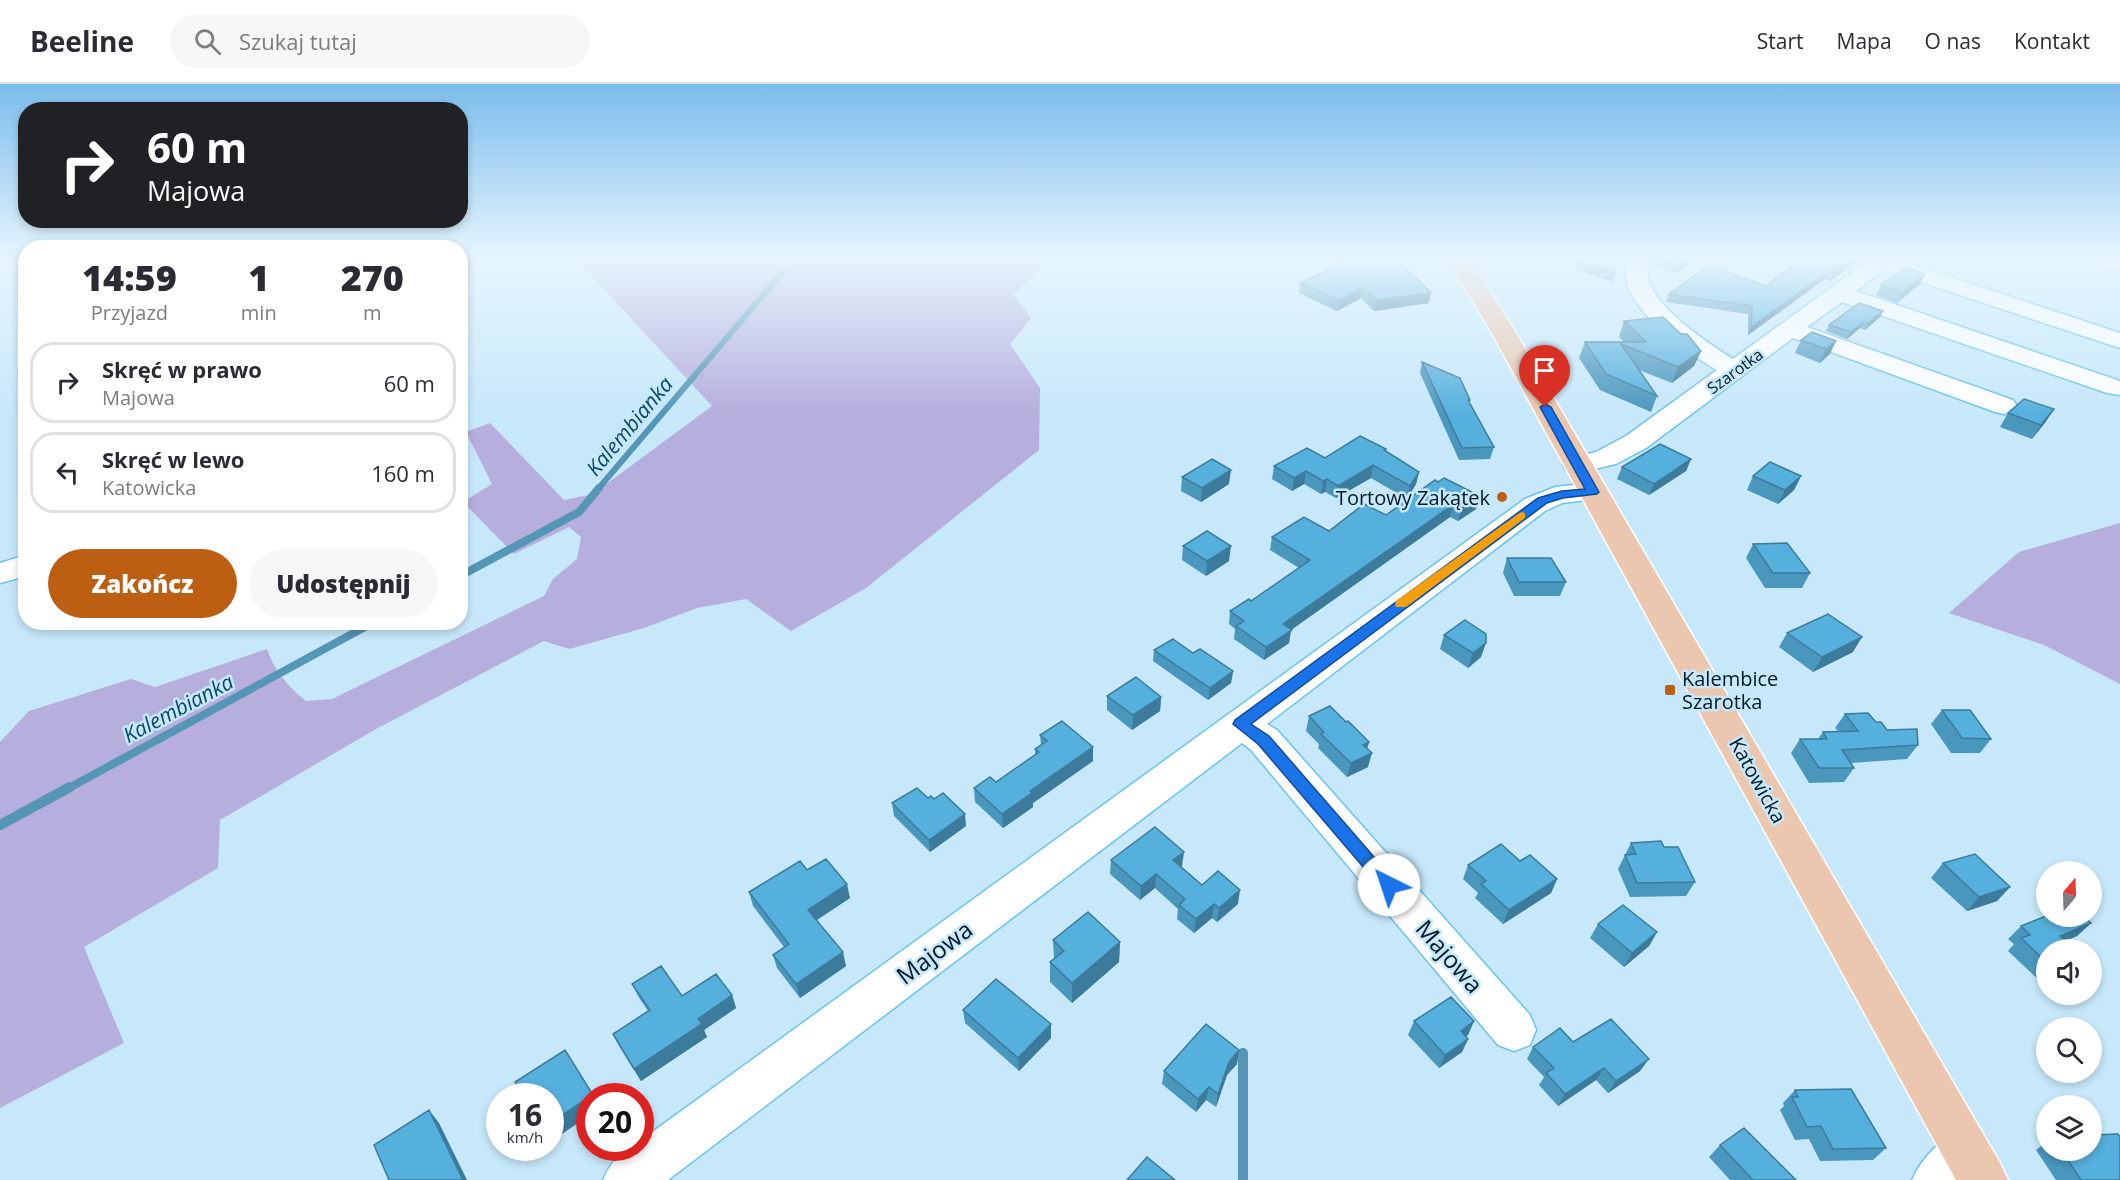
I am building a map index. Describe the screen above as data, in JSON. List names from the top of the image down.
{
  "streets": {
    "main road": ["Katowicka"],
    "street": ["Szarotka", "Majowa"]
  },
  "crossings": [
    ["Szarotka", "Katowicka"],
    ["Szarotka", "Majowa"],
    ["Katowicka", "Majowa"]
  ],
  "water": ["Kalembianka"],
  "places": {
    "other": ["Tortowy Zakątek"],
    "transit": ["Kalembice Szarotka"]
  },
  "north": "top",
  "page": {
    "header": "Beeline",
    "search": "Szukaj tutaj",
    "nav": [
      "Start",
      "Mapa",
      "O nas",
      "Kontakt"
    ],
    "turn": ["60 m", "Majowa"],
    "eta": [
      "14:59",
      "Przyjazd",
      "1",
      "min",
      "270",
      "m"
    ],
    "list": [
      {
        "name": "Skręć w prawo",
        "note": "Majowa",
        "value": "60 m"
      },
      {
        "name": "Skręć w lewo",
        "note": "Katowicka",
        "value": "160 m"
      }
    ],
    "buttons": ["Zakończ", "Udostępnij"],
    "speed": "16 km/h",
    "limit": "20"
  }
}
